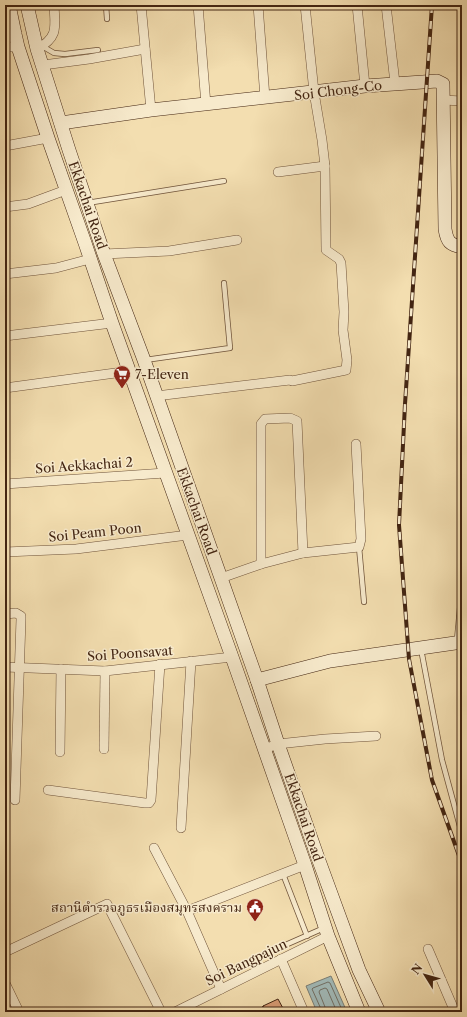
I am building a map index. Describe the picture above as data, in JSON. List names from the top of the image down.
{
  "streets": {
    "main road": ["Soi Chong-Co", "Ekkachai Road"],
    "street": [
      "Soi Aekkachai 2",
      "Soi Peam Poon",
      "Soi Poonsavat",
      "Soi Bangpajun"
    ]
  },
  "crossings": [
    ["Soi Chong-Co", "Ekkachai Road"],
    ["Ekkachai Road", "Soi Aekkachai 2"],
    ["Ekkachai Road", "Soi Peam Poon"],
    ["Ekkachai Road", "Soi Poonsavat"],
    ["Ekkachai Road", "Soi Bangpajun"]
  ],
  "places": {
    "supermarket": ["7-Eleven"],
    "public building": ["สถานีตำรวจภูธรเมืองสมุทรสงคราม"]
  },
  "north": "top left"
}
